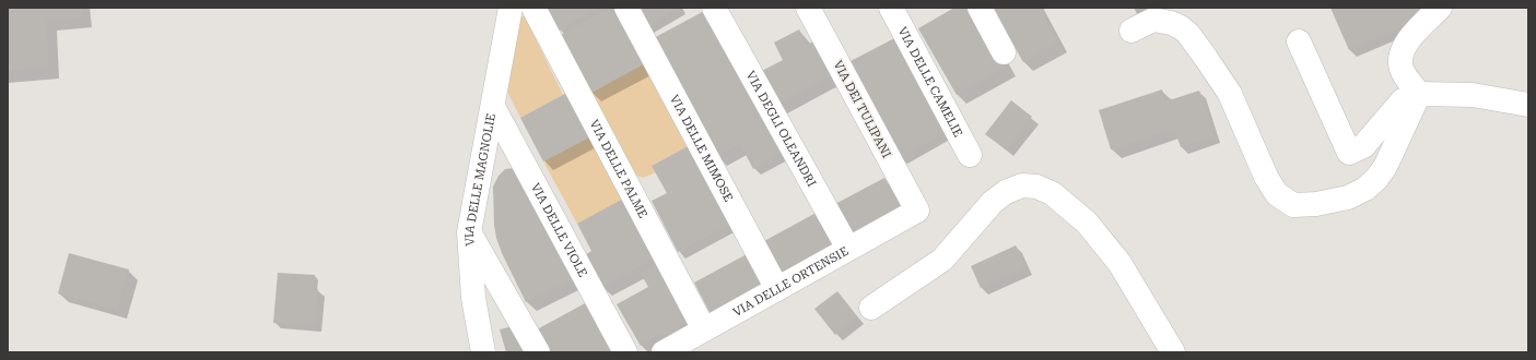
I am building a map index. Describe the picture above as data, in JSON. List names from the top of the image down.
{
  "streets": {
    "street": [
      "VIA DELLE CAMELIE",
      "VIA DEI TULIPANI",
      "VIA DEGLI OLEANDRI",
      "VIA DELLE MIMOSE",
      "VIA DELLE PALME",
      "VIA DELLE MAGNOLIE",
      "VIA DELLE VIOLE",
      "VIA DELLE ORTENSIE"
    ]
  },
  "crossings": [
    ["VIA DEI TULIPANI", "VIA DELLE ORTENSIE"],
    ["VIA DEGLI OLEANDRI", "VIA DELLE ORTENSIE"],
    ["VIA DELLE MIMOSE", "VIA DELLE ORTENSIE"],
    ["VIA DELLE PALME", "VIA DELLE ORTENSIE"],
    ["VIA DELLE MAGNOLIE", "VIA DELLE VIOLE"]
  ]
}
